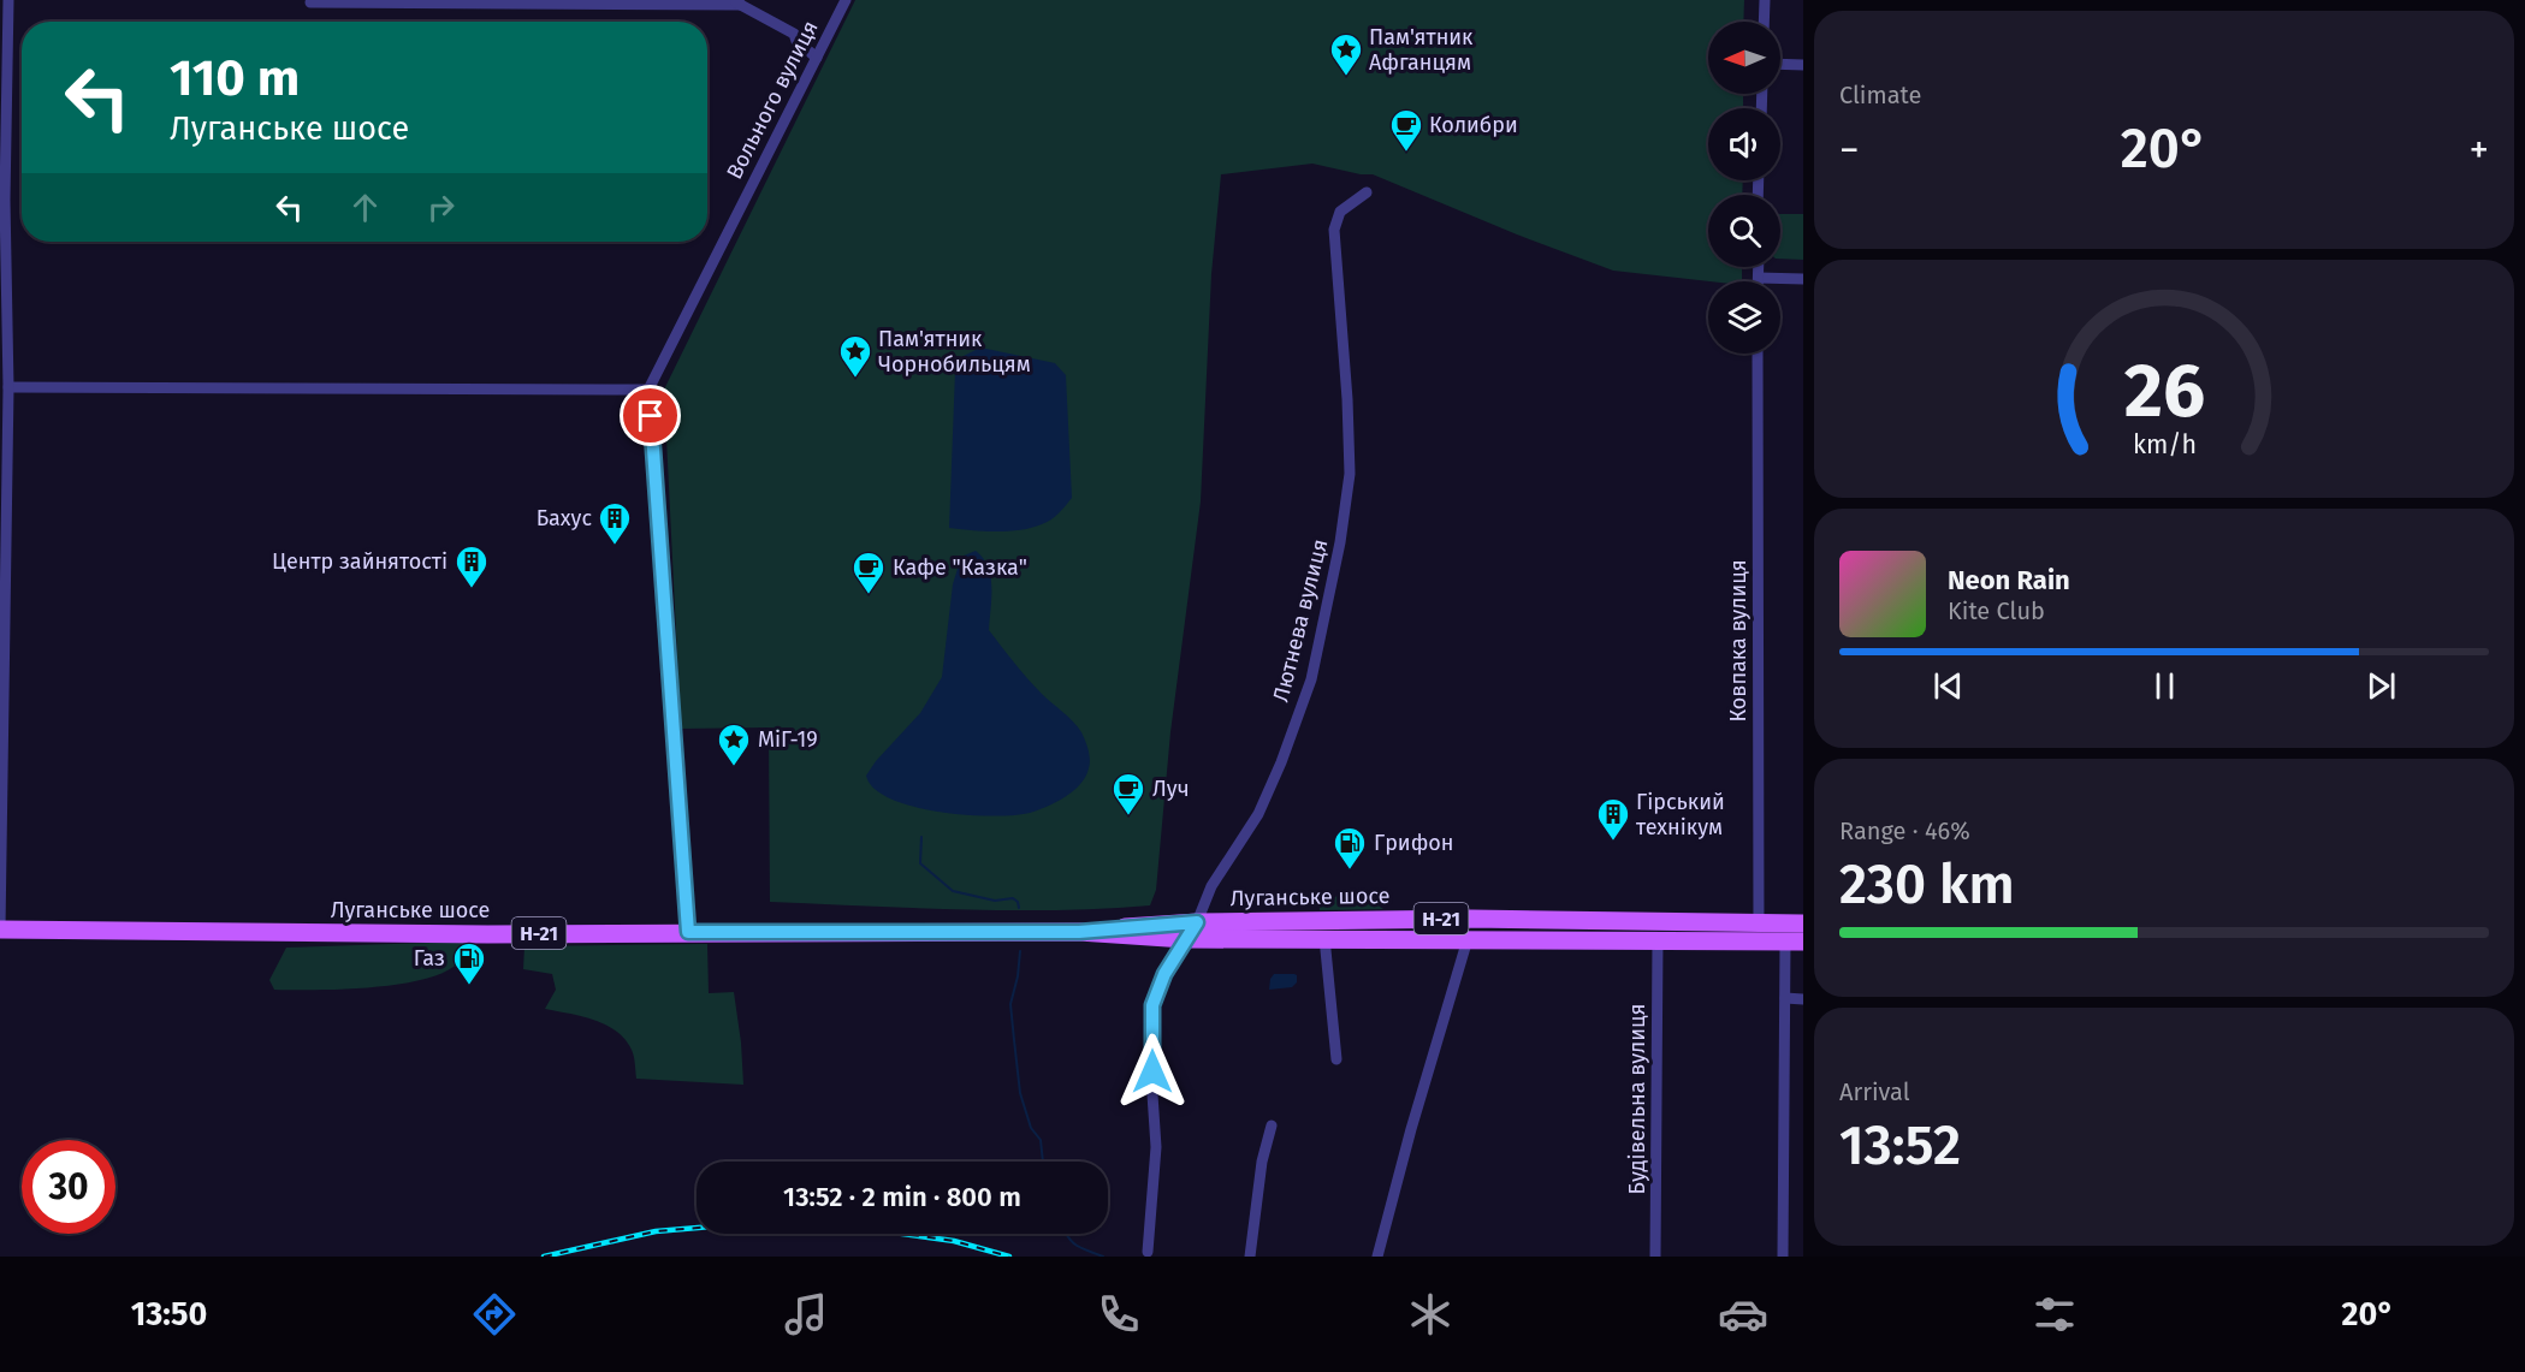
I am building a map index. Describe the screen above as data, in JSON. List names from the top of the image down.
{
  "streets": {
    "main road": ["Луганське шосе", "Н-21"],
    "street": [
      "Вольного вулиця",
      "Лютнева вулиця",
      "Ковпака вулиця",
      "Будівельна вулиця"
    ]
  },
  "crossings": [
    ["Лютнева вулиця", "Луганське шосе"],
    ["Ковпака вулиця", "Луганське шосе"],
    ["Луганське шосе", "Будівельна вулиця"]
  ],
  "places": {
    "place": ["Пам'ятник Афганцям", "Пам'ятник Чорнобильцям", "МіГ-19"],
    "cafe": ["Колибри", "Кафе \"Казка\"", "Луч"],
    "building": ["Бахус", "Центр зайнятості", "Гірський технікум"],
    "fuel station": ["Грифон", "Газ"]
  },
  "north": "left",
  "page": {
    "tile": [
      "Climate",
      ["Range · 46%", "230 km"],
      ["Arrival", "13:52"]
    ],
    "turn": ["110 m", "Луганське шосе"],
    "heat": ["−", "20°", "+"],
    "song": ["Neon Rain", "Kite Club"],
    "limit": "30",
    "trip": "13:52 · 2 min · 800 m",
    "tabs": ["13:50", "20°"],
    "gauge": ["26", "km/h"]
  }
}
